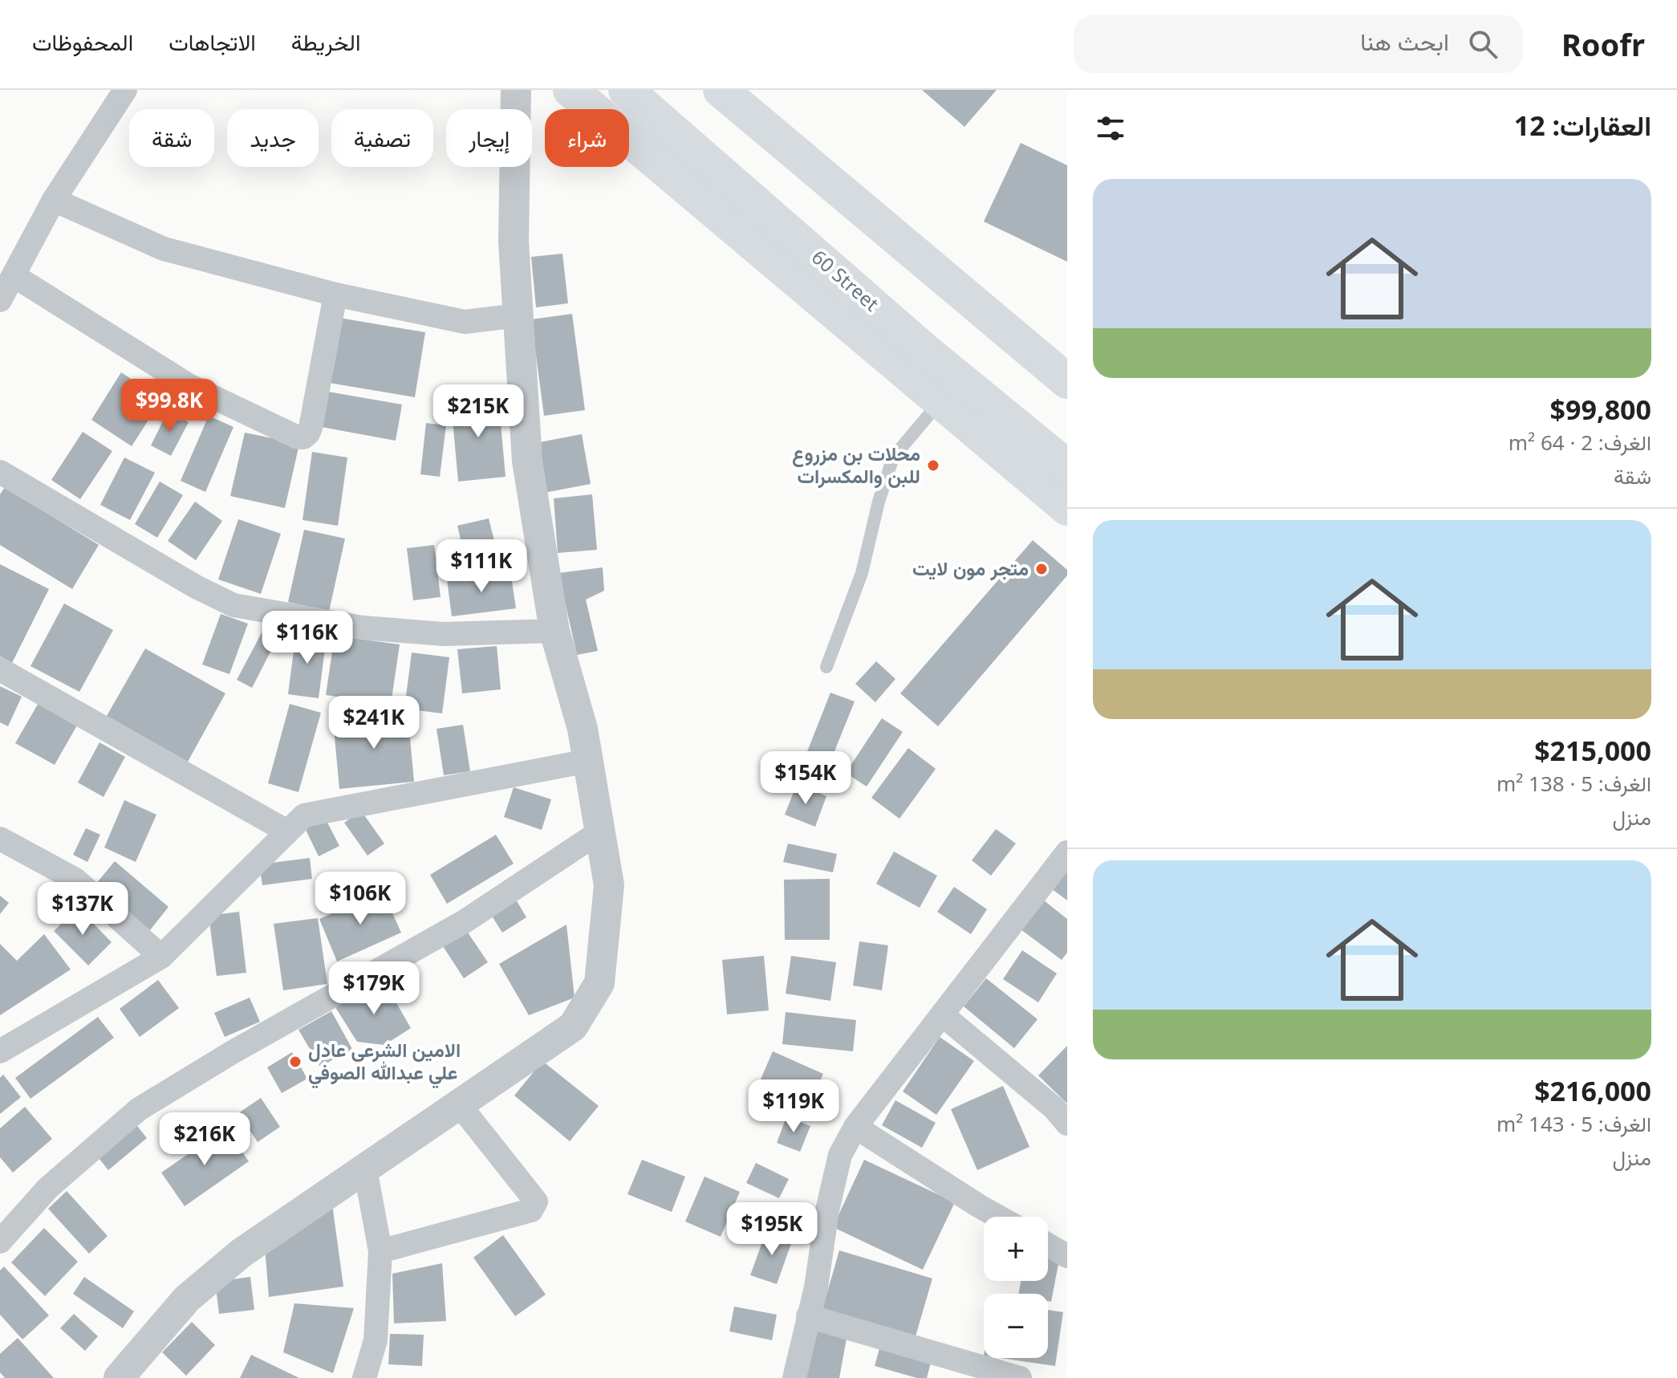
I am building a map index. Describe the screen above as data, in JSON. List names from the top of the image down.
{
  "streets": {
    "main road": ["60 Street"]
  },
  "places": ["محلات بن مزروع للبن والمكسرات", "متجر مون لايت", "الامين الشرعي عادل علي عبدالله الصوفي"],
  "page": {
    "header": "Roofr",
    "search": "ابحث هنا",
    "nav": ["الخريطة", "الاتجاهات", "المحفوظات"],
    "heading": "العقارات: 12",
    "chip": [
      "شراء",
      "إيجار",
      "تصفية",
      "جديد",
      "شقة"
    ],
    "list": [
      {
        "name": "$99,800",
        "note": "الغرف: 2 · 64 m² · شقة"
      },
      {
        "name": "$215,000",
        "note": "الغرف: 5 · 138 m² · منزل"
      },
      {
        "name": "$216,000",
        "note": "الغرف: 5 · 143 m² · منزل"
      }
    ],
    "price": [
      "$99.8K",
      "$215K",
      "$111K",
      "$116K",
      "$241K",
      "$154K",
      "$106K",
      "$137K",
      "$179K",
      "$119K",
      "$216K",
      "$195K"
    ],
    "map_buttons": ["+", "−"]
  }
}
